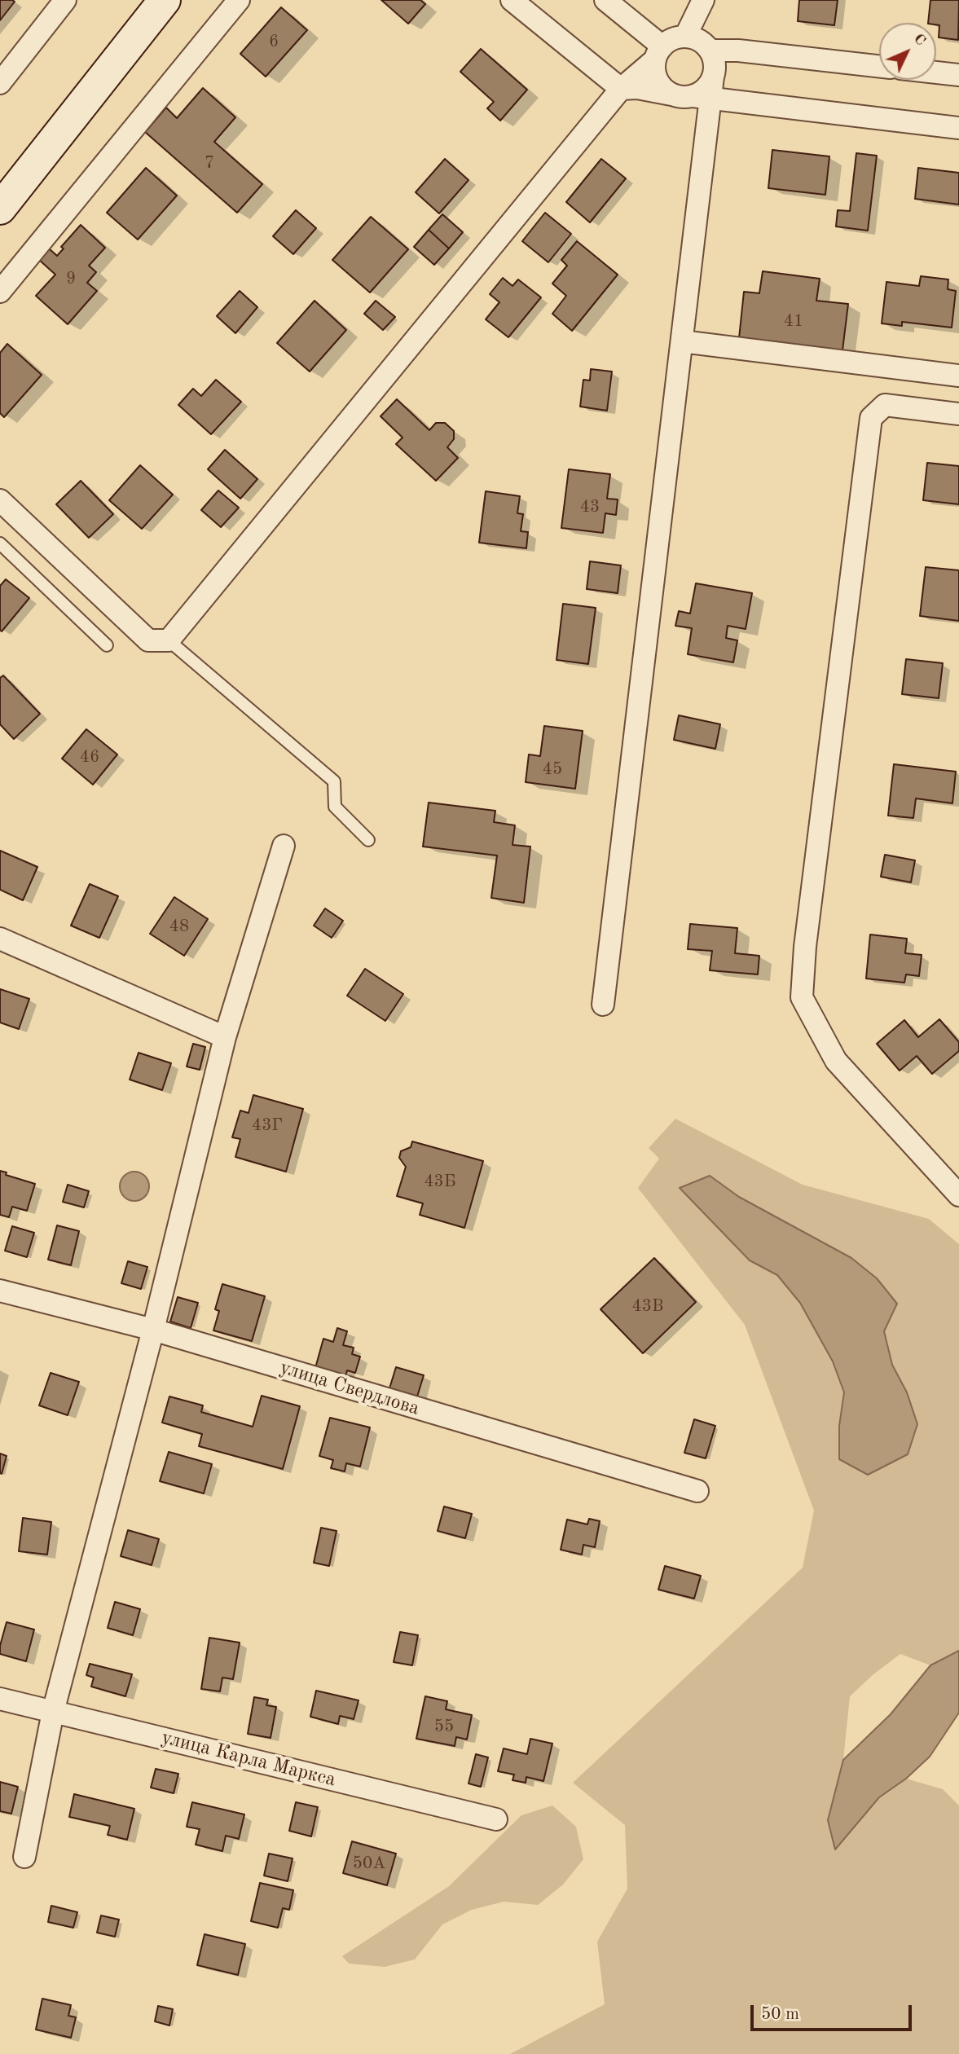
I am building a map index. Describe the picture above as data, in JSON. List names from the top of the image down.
{
  "streets": {
    "street": ["улица Свердлова", "улица Карла Маркса"]
  },
  "house_numbers": [
    "6",
    "7",
    "9",
    "41",
    "43",
    "46",
    "45",
    "48",
    "43Г",
    "43Б",
    "43В",
    "55",
    "50А"
  ],
  "scale_bar": "50 m",
  "north": "top right"
}
